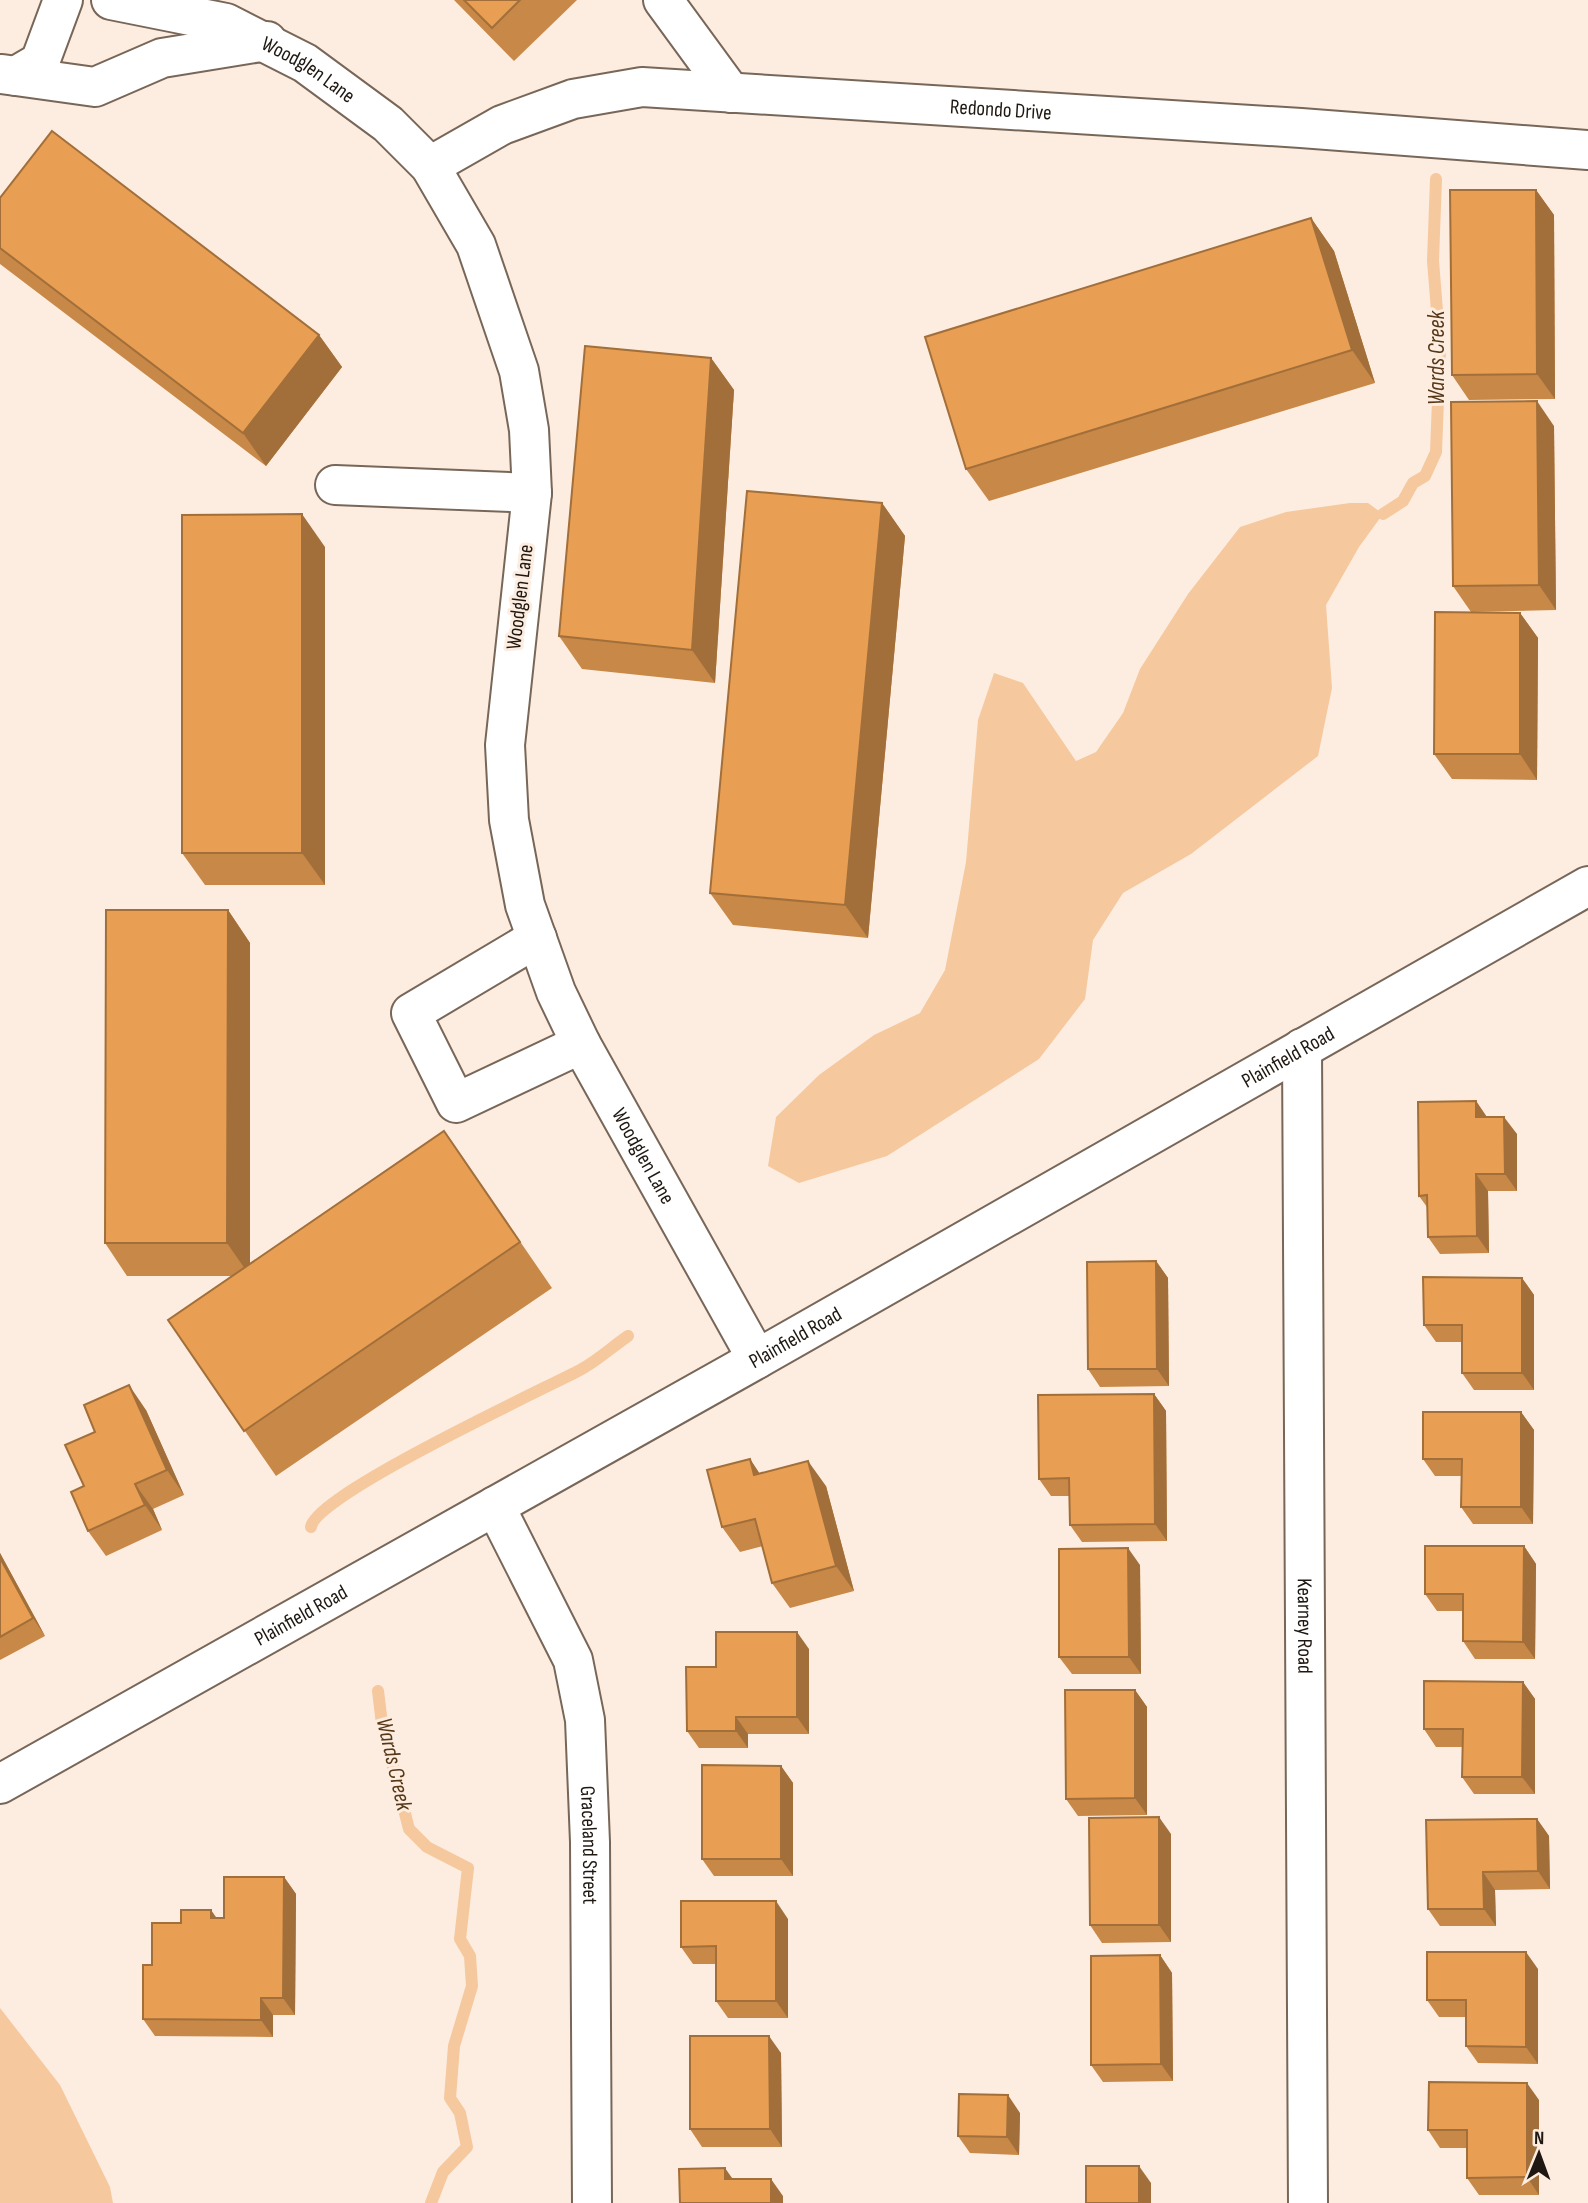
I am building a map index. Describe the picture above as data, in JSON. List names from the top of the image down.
{
  "streets": {
    "street": [
      "Woodglen Lane",
      "Redondo Drive",
      "Plainfield Road",
      "Kearney Road",
      "Graceland Street"
    ]
  },
  "crossings": [
    ["Woodglen Lane", "Redondo Drive"],
    ["Woodglen Lane", "Plainfield Road"],
    ["Plainfield Road", "Kearney Road"],
    ["Plainfield Road", "Graceland Street"]
  ],
  "water": ["Wards Creek"],
  "north": "top"
}
